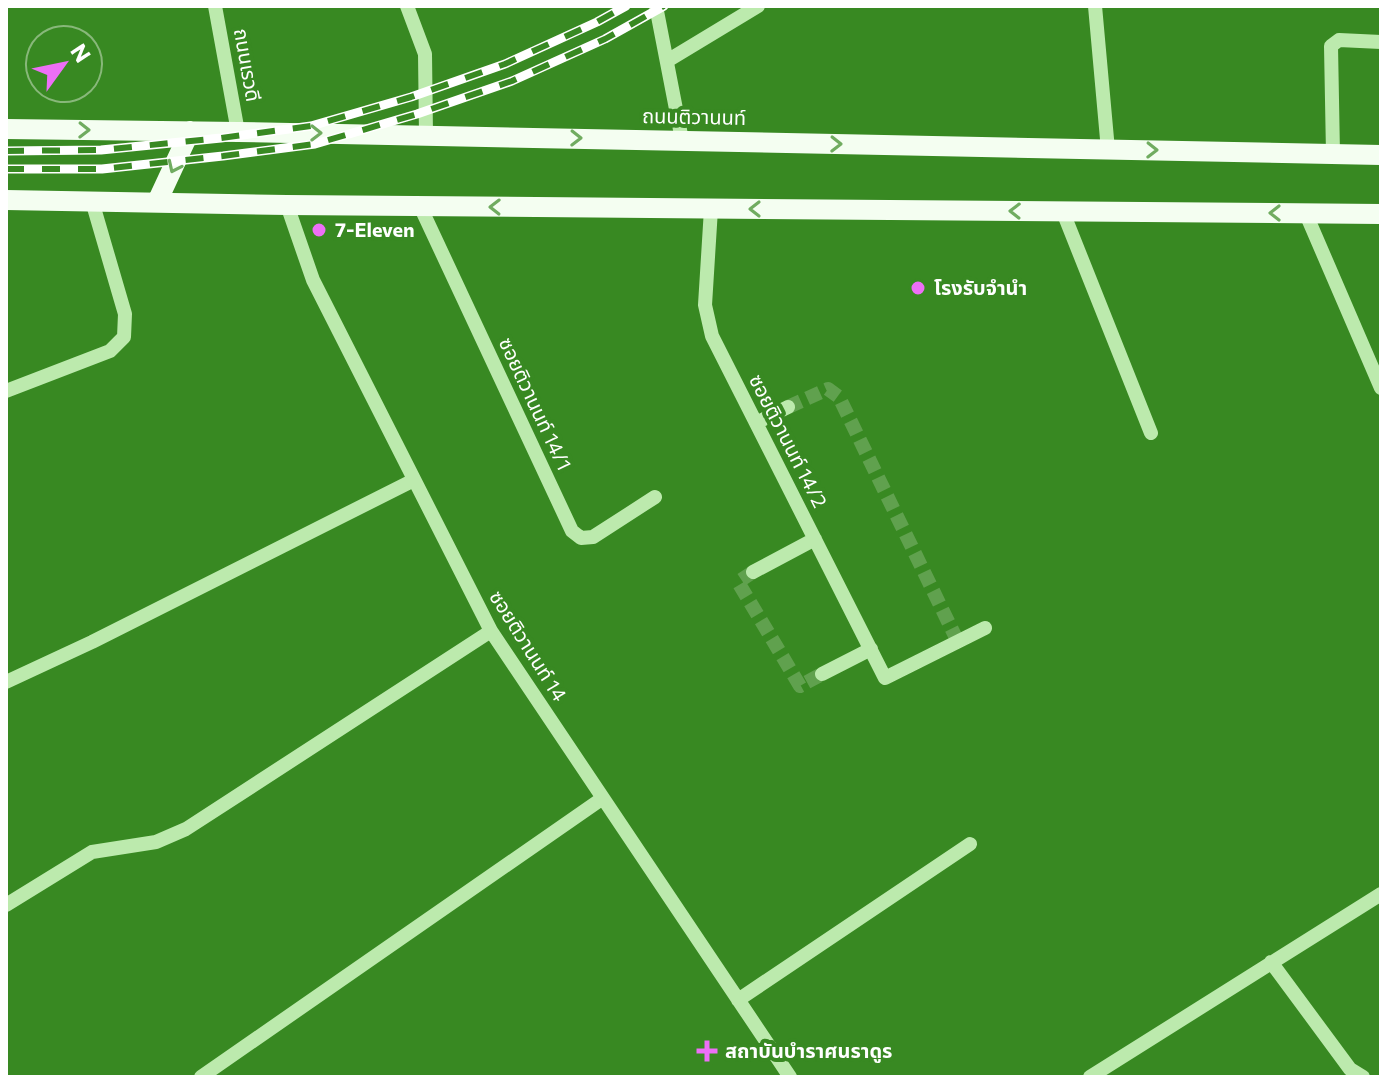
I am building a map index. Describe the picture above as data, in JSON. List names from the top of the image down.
{
  "streets": {
    "main road": ["ถนนติวานนท์"],
    "street": [
      "ถนนเรวดี",
      "ซอยติวานนท์ 14/1",
      "ซอยติวานนท์ 14/2",
      "ซอยติวานนท์ 14"
    ]
  },
  "crossings": [
    ["ถนนเรวดี", "ถนนติวานนท์"]
  ],
  "places": {
    "other": ["7-Eleven", "โรงรับจำนำ"],
    "health": ["สถาบันบำราศนราดูร"]
  },
  "north": "top right"
}
